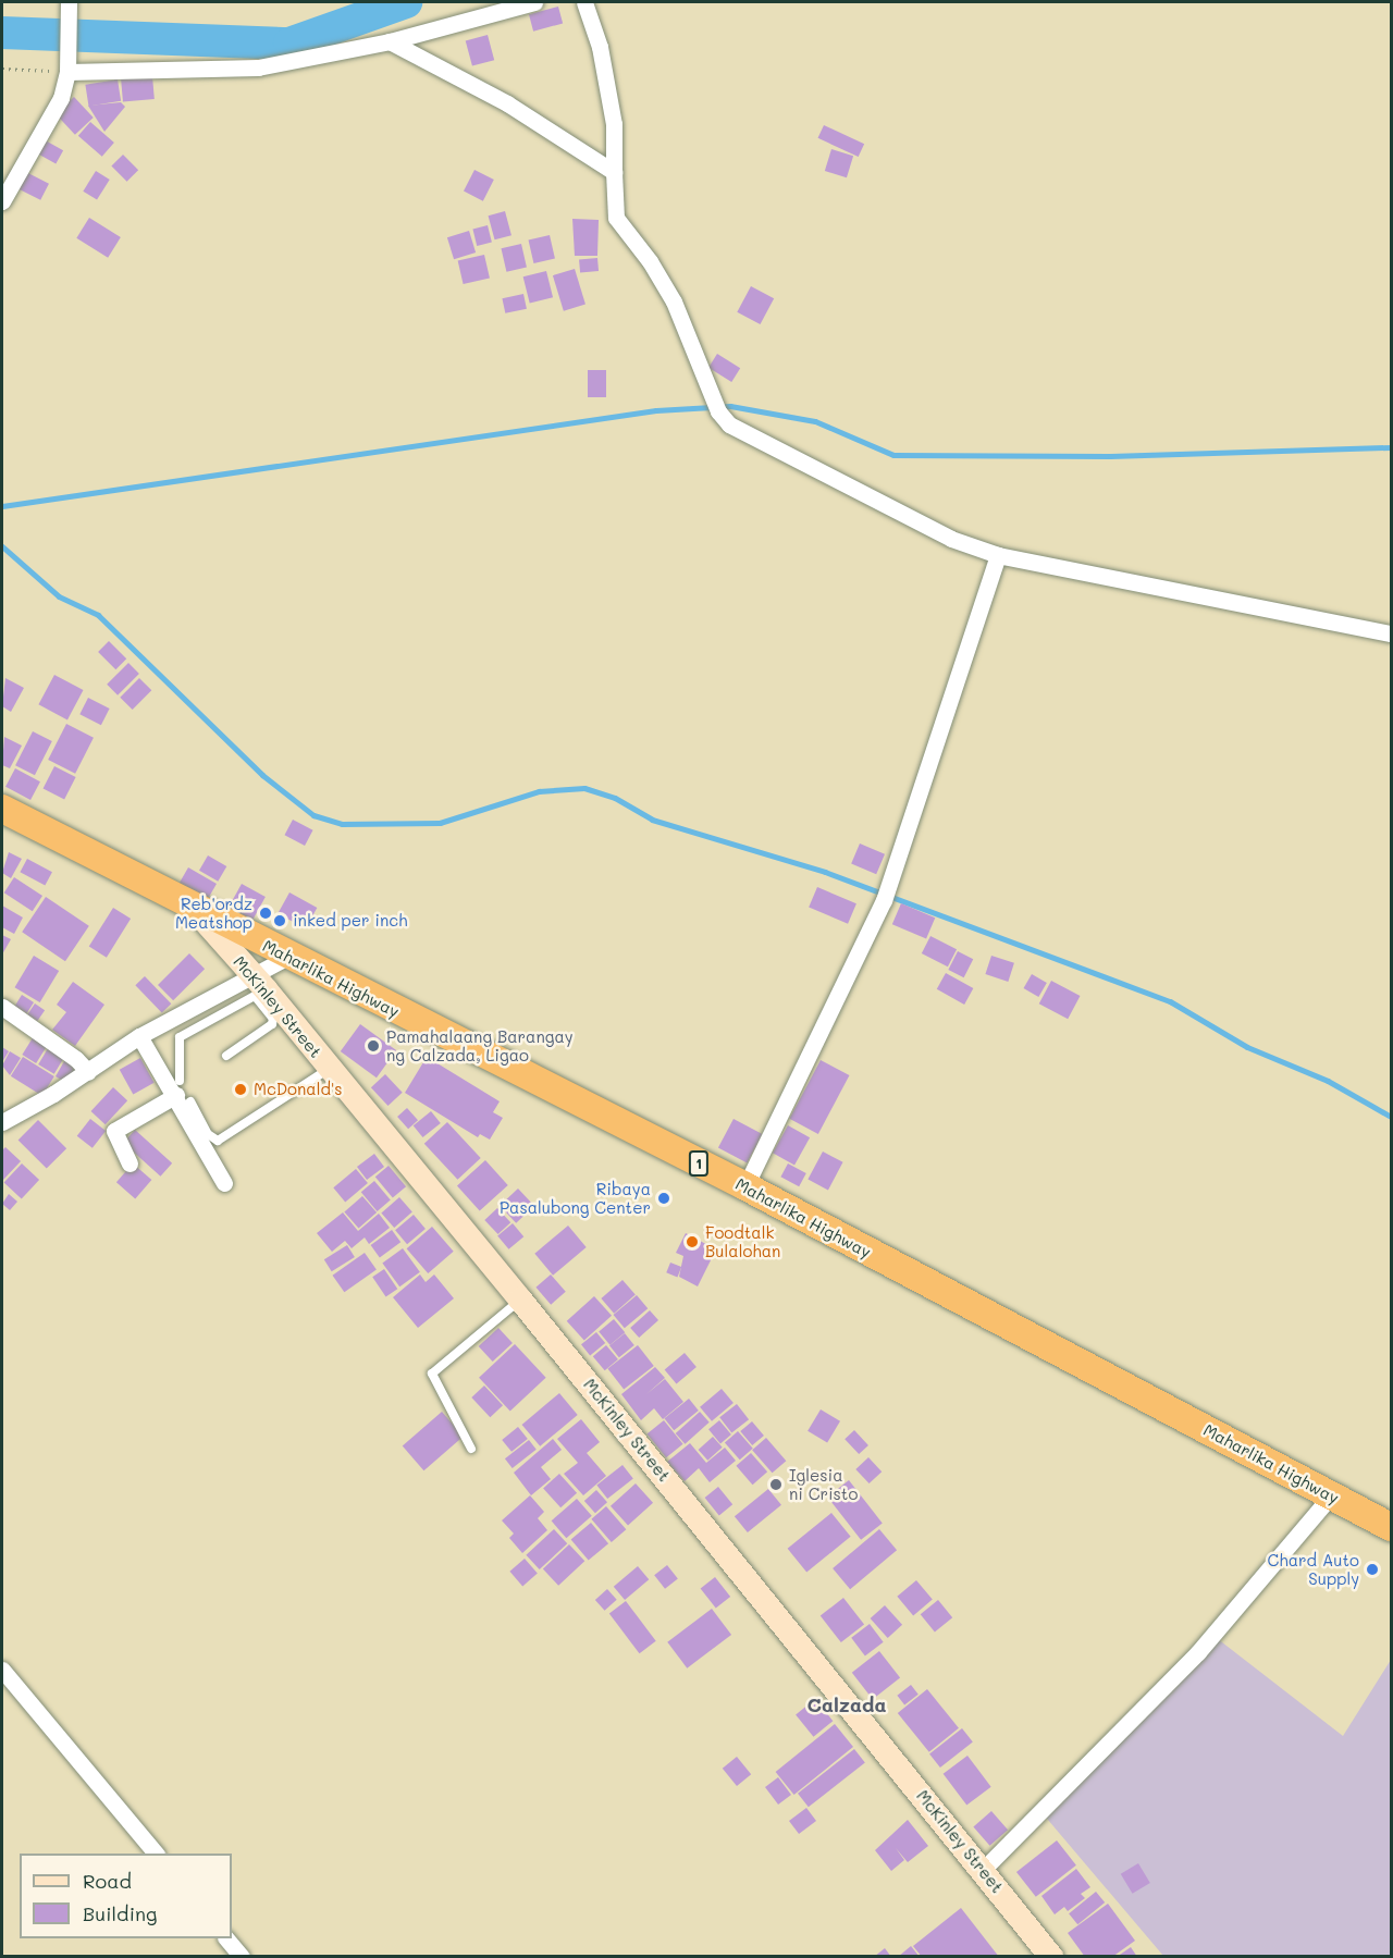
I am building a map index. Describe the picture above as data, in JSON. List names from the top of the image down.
{
  "streets": {
    "highway": ["Maharlika Highway", "1"],
    "main road": ["McKinley Street"]
  },
  "crossings": [
    ["Maharlika Highway", "McKinley Street"]
  ],
  "districts": ["Calzada"],
  "places": [
    "Reb'ordz Meatshop",
    "inked per inch",
    "Pamahalaang Barangay ng Calzada, Ligao",
    "McDonald's",
    "Ribaya Pasalubong Center",
    "Foodtalk Bulalohan",
    "Iglesia ni Cristo",
    "Chard Auto Supply"
  ],
  "legend": ["Road", "Building"]
}
